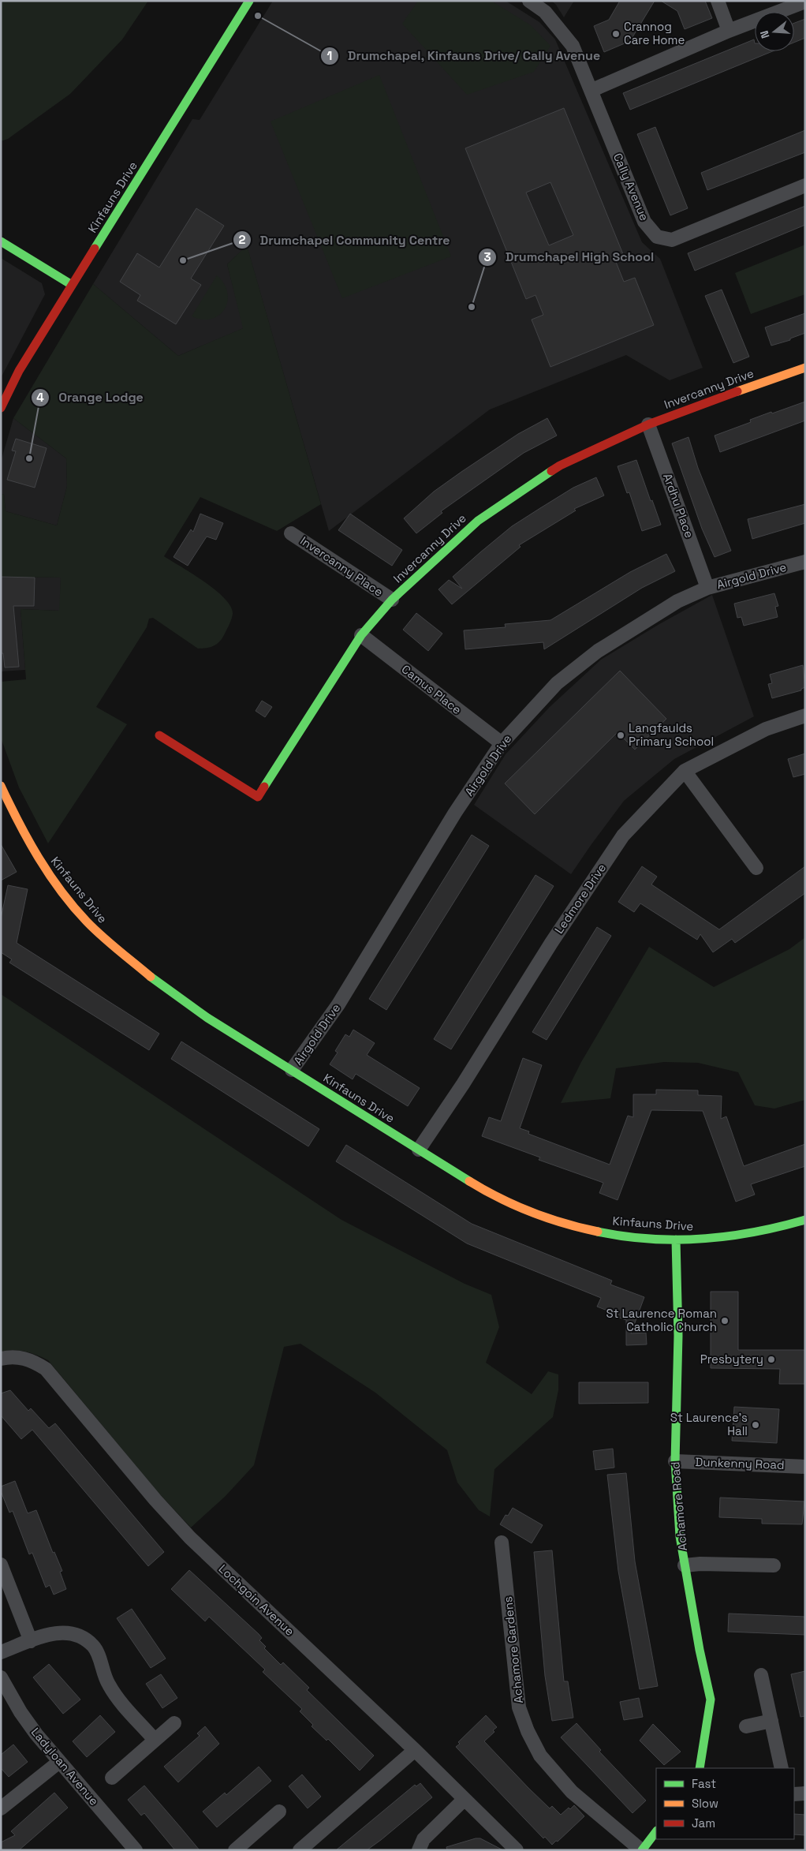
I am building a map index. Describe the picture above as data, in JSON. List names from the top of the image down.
{
  "streets": {
    "street": [
      "Cally Avenue",
      "Kinfauns Drive",
      "Invercanny Drive",
      "Ardhu Place",
      "Invercanny Place",
      "Airgold Drive",
      "Camus Place",
      "Ledmore Drive",
      "Dunkenny Road",
      "Achamore Road",
      "Lochgoin Avenue",
      "Achamore Gardens",
      "Ladyloan Avenue"
    ]
  },
  "crossings": [
    ["Kinfauns Drive", "Airgold Drive"],
    ["Kinfauns Drive", "Ledmore Drive"],
    ["Kinfauns Drive", "Achamore Road"],
    ["Invercanny Drive", "Ardhu Place"],
    ["Invercanny Drive", "Invercanny Place"],
    ["Invercanny Drive", "Camus Place"],
    ["Ardhu Place", "Airgold Drive"],
    ["Airgold Drive", "Camus Place"],
    ["Dunkenny Road", "Achamore Road"]
  ],
  "places": [
    "Drumchapel, Kinfauns Drive/ Cally Avenue",
    "Crannog Care Home",
    "Drumchapel Community Centre",
    "Drumchapel High School",
    "Orange Lodge",
    "Langfaulds Primary School",
    "St Laurence Roman Catholic Church",
    "Presbytery",
    "St Laurence's Hall"
  ],
  "legend": ["Fast", "Slow", "Jam"],
  "north": "left"
}
